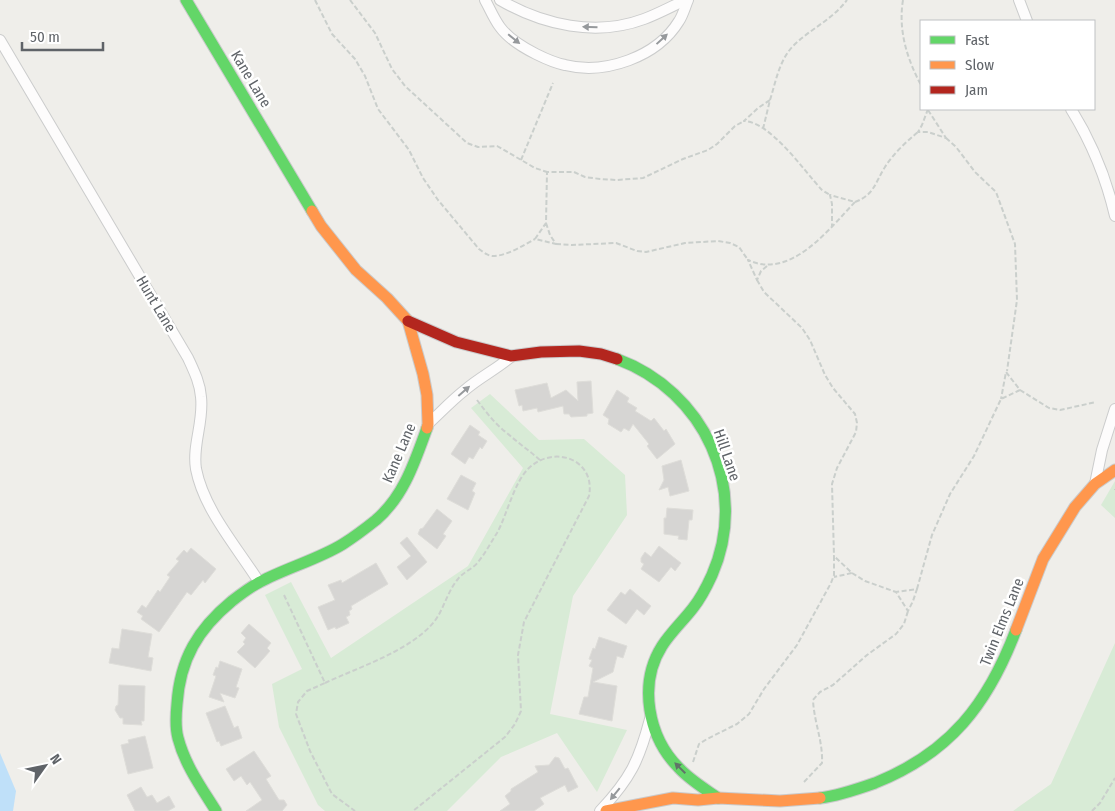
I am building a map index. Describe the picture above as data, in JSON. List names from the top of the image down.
{
  "streets": {
    "street": [
      "Kane Lane",
      "Hunt Lane",
      "Hill Lane",
      "Twin Elms Lane"
    ]
  },
  "crossings": [
    ["Kane Lane", "Hunt Lane"]
  ],
  "legend": ["Fast", "Slow", "Jam"],
  "scale_bar": "50 m",
  "north": "top right"
}
